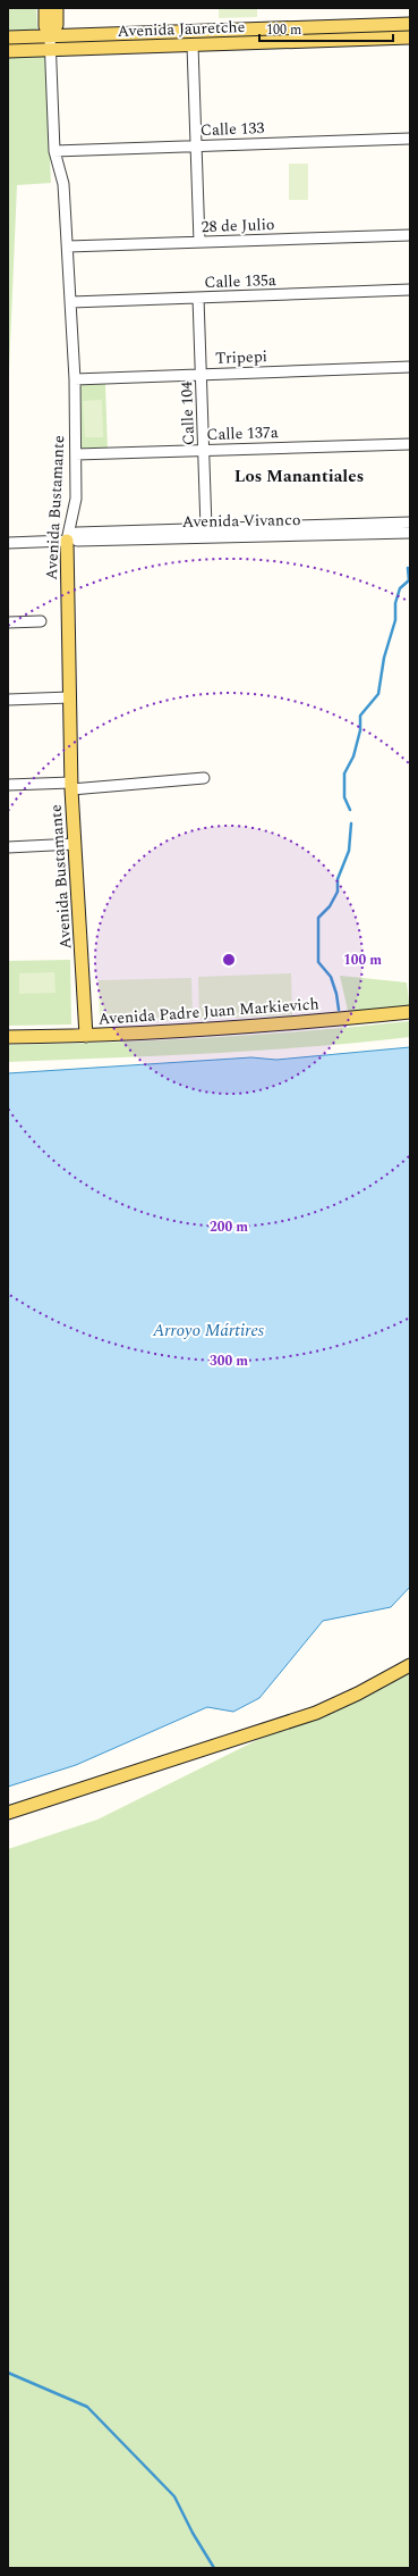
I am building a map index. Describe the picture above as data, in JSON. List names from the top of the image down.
{
  "streets": {
    "main road": ["Avenida Jauretche", "Avenida Bustamante", "Avenida Padre Juan Markievich"],
    "street": [
      "Calle 133",
      "28 de Julio",
      "Calle 135a",
      "Tripepi",
      "Calle 104",
      "Calle 137a",
      "Avenida Vivanco"
    ]
  },
  "crossings": [
    ["Avenida Jauretche", "Avenida Bustamante"],
    ["Calle 133", "Avenida Bustamante"],
    ["28 de Julio", "Avenida Bustamante"],
    ["Calle 135a", "Calle 104"],
    ["Calle 135a", "Avenida Bustamante"],
    ["Tripepi", "Calle 104"],
    ["Tripepi", "Avenida Bustamante"],
    ["Calle 104", "Calle 137a"],
    ["Calle 104", "Avenida Vivanco"],
    ["Calle 137a", "Avenida Bustamante"],
    ["Avenida Bustamante", "Avenida Vivanco"],
    ["Avenida Bustamante", "Avenida Padre Juan Markievich"]
  ],
  "districts": ["Los Manantiales"],
  "water": ["Arroyo Mártires"],
  "scale_bar": "100 m",
  "rings": ["100 m", "200 m", "300 m"]
}
